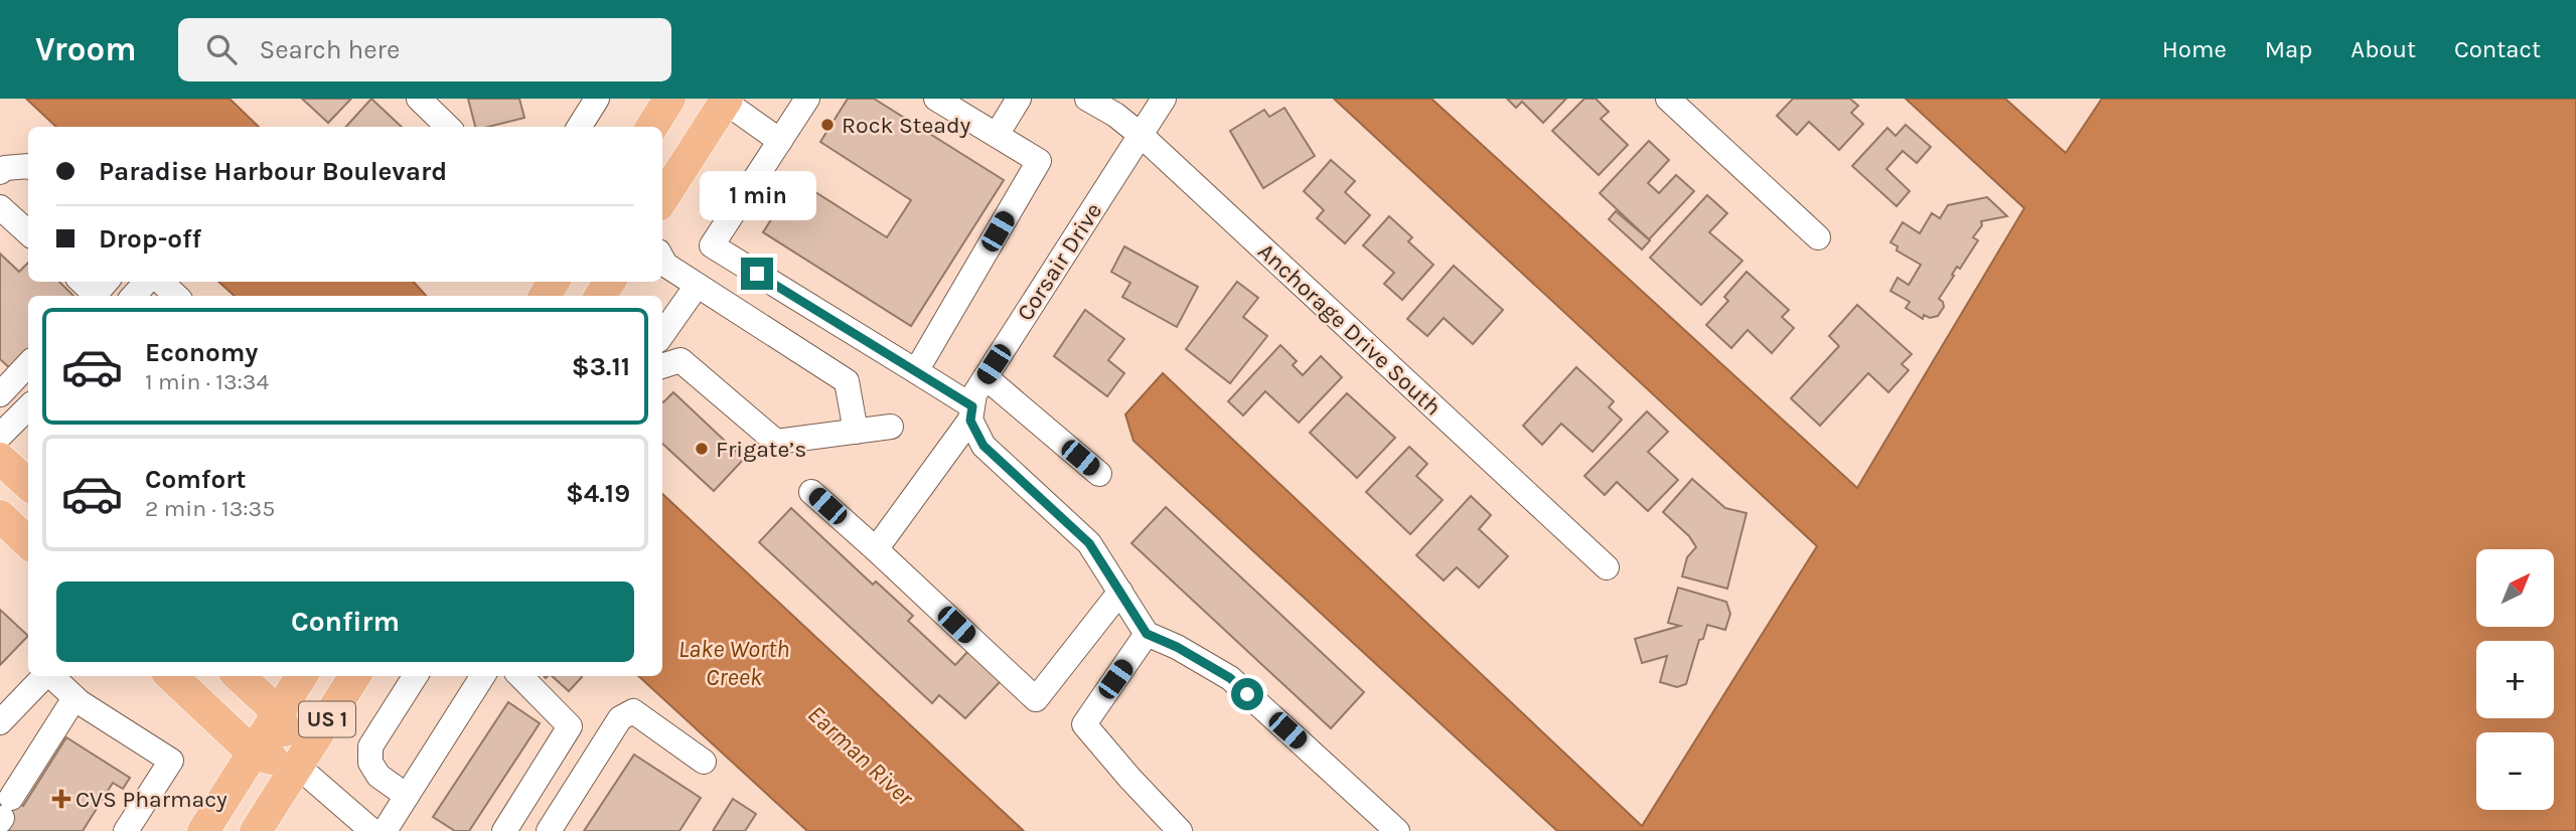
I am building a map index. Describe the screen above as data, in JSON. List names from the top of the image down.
{
  "streets": {
    "main road": ["US 1"],
    "street": ["Corsair Drive", "Anchorage Drive South"]
  },
  "crossings": [
    ["Corsair Drive", "Anchorage Drive South"]
  ],
  "water": ["Lake Worth Creek", "Earman River"],
  "places": {
    "other": ["Rock Steady", "Frigate’s"],
    "health": ["CVS Pharmacy"]
  },
  "north": "top right",
  "page": {
    "header": "Vroom",
    "search": "Search here",
    "nav": [
      "Home",
      "Map",
      "About",
      "Contact"
    ],
    "banner": ["Paradise Harbour Boulevard", "Drop-off"],
    "bubble": "1 min",
    "list": [
      {
        "name": "Economy",
        "note": "1 min · 13:34",
        "value": "$3.11"
      },
      {
        "name": "Comfort",
        "note": "2 min · 13:35",
        "value": "$4.19"
      }
    ],
    "map_buttons": ["+", "−"],
    "buttons": "Confirm"
  }
}
